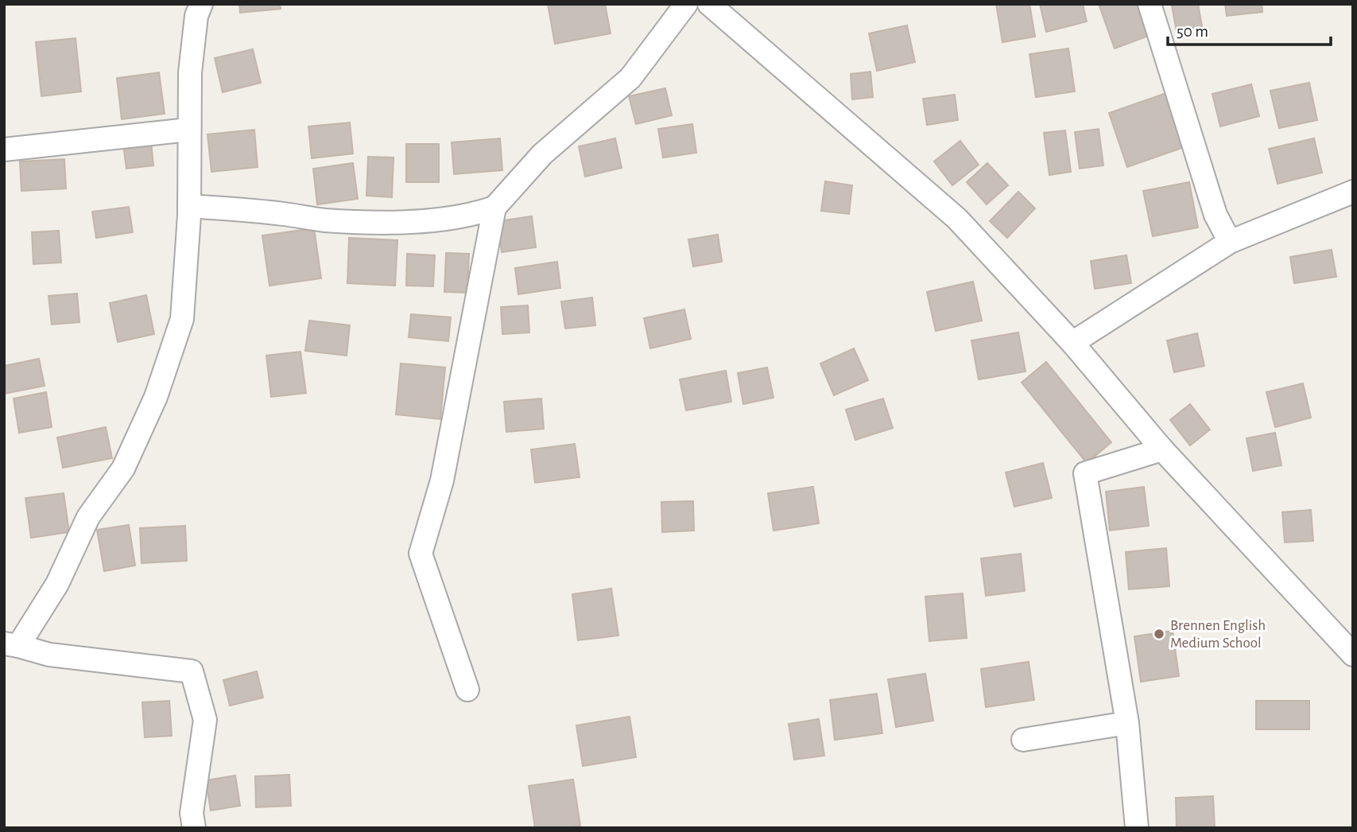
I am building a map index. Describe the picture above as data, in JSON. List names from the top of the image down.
{
  "places": ["Brennen English Medium School"],
  "scale_bar": "50 m"
}
